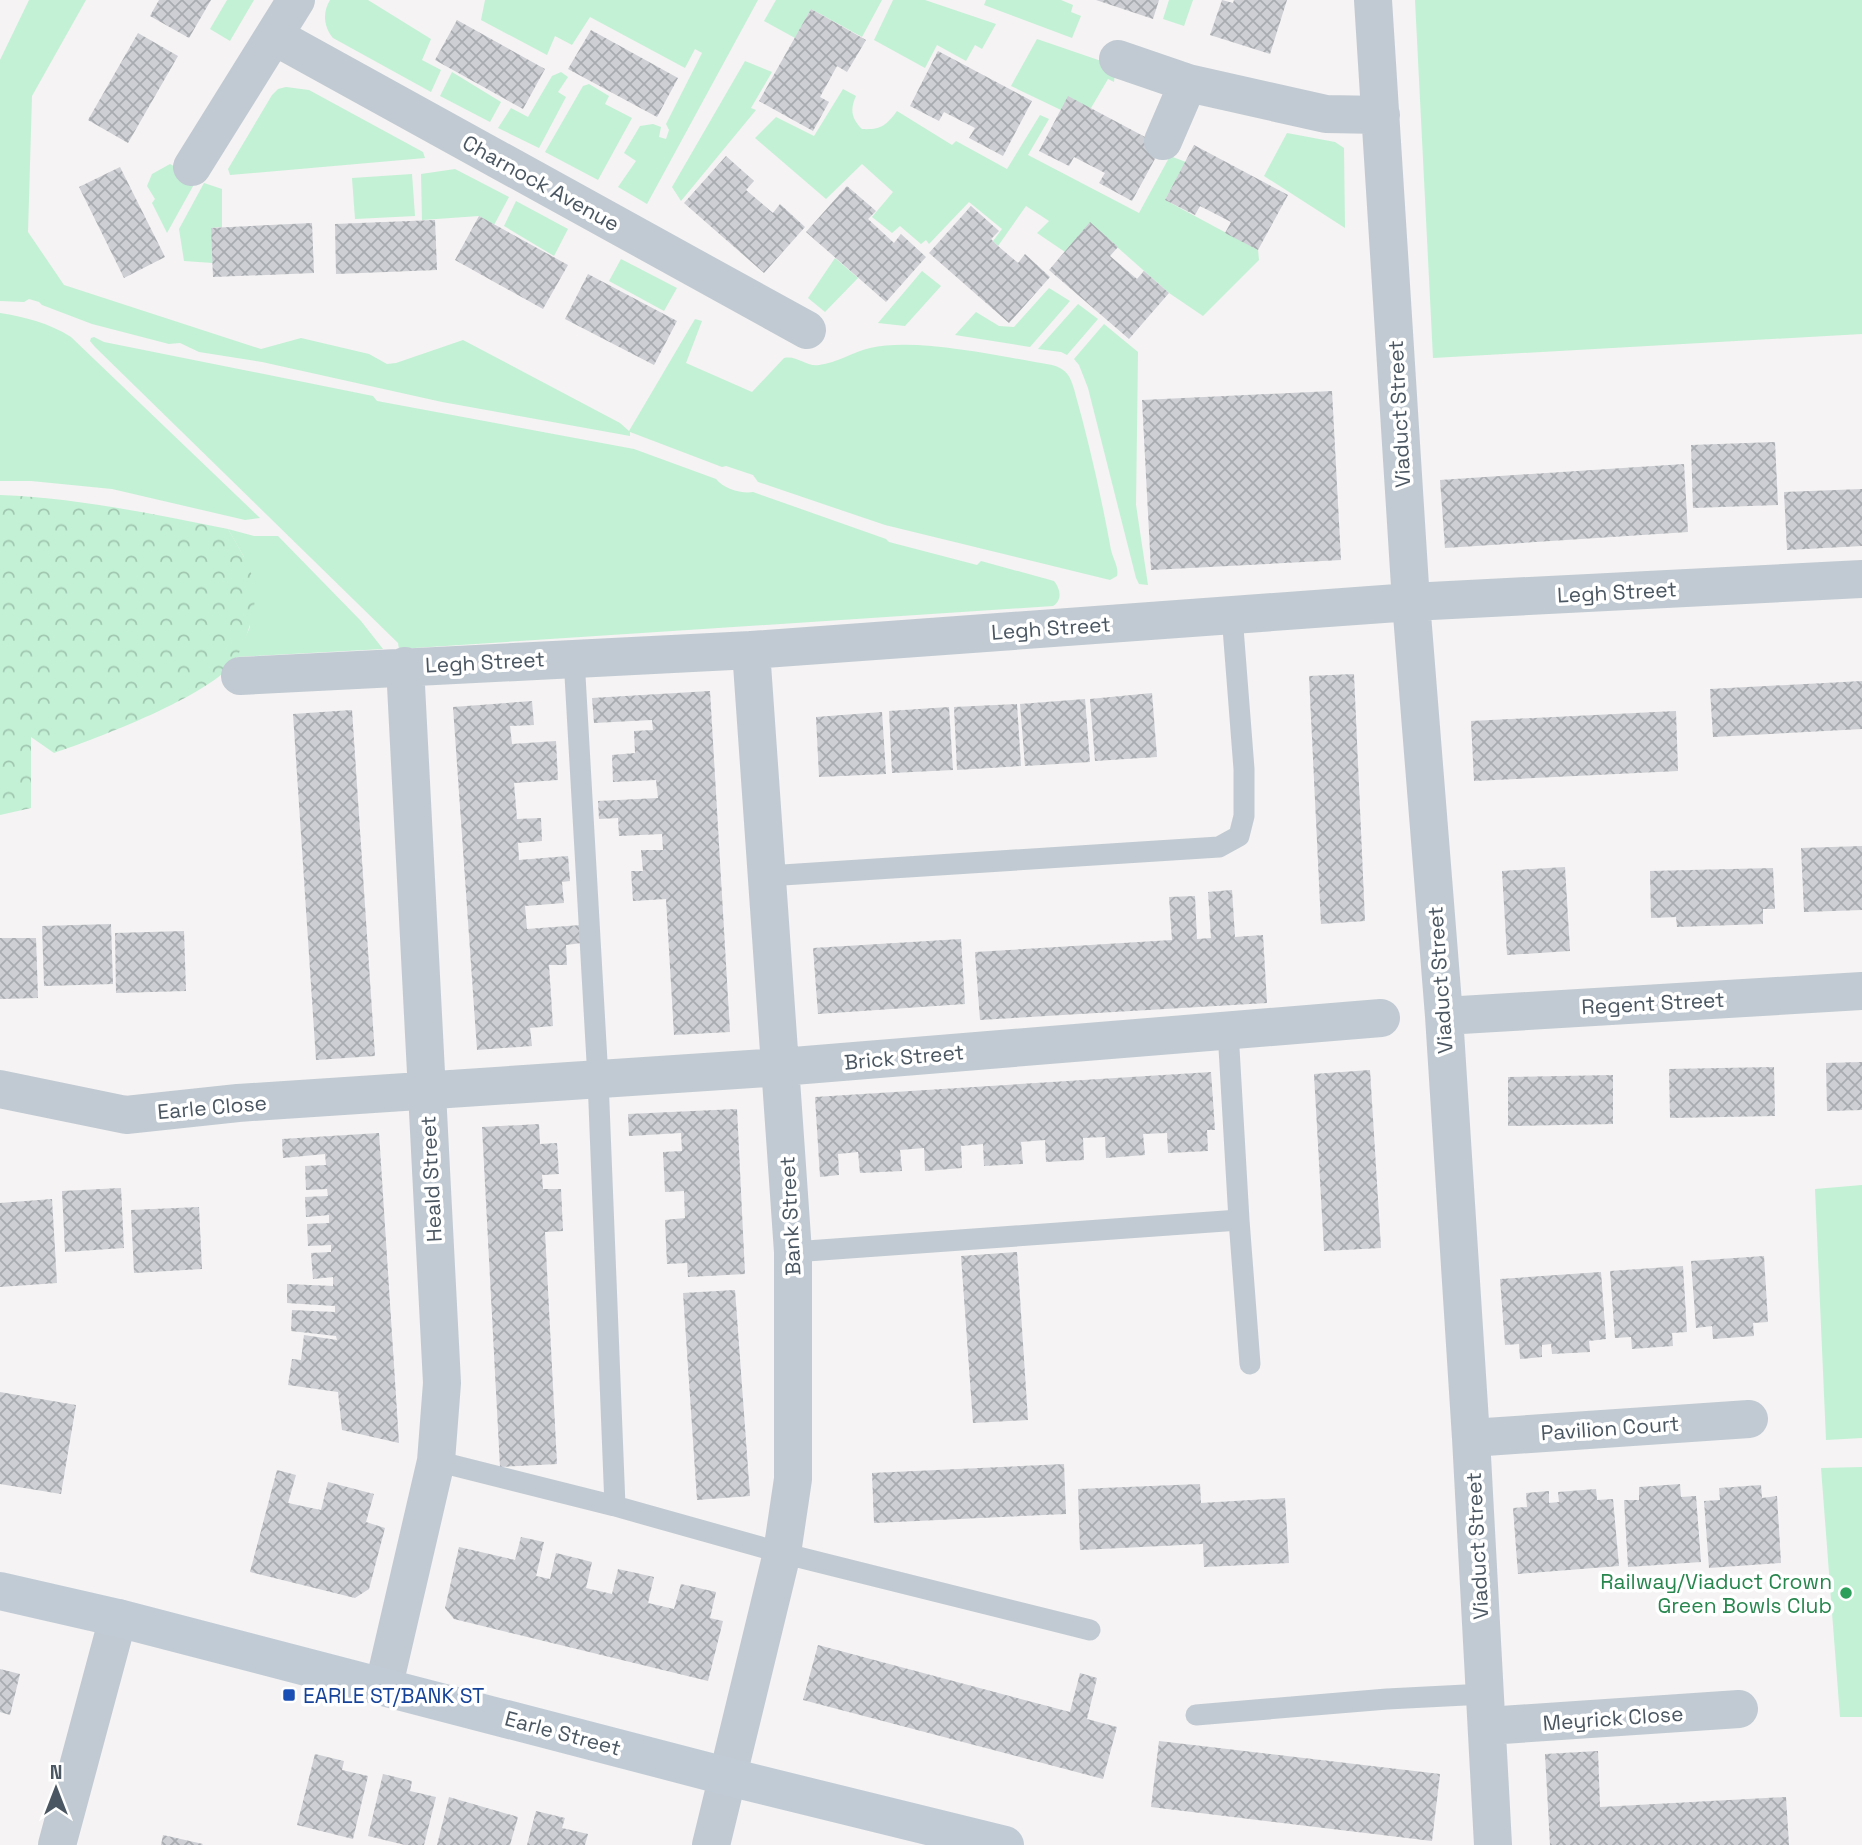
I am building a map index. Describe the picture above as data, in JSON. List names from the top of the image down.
{
  "streets": {
    "street": [
      "Charnock Avenue",
      "Viaduct Street",
      "Legh Street",
      "Regent Street",
      "Brick Street",
      "Earle Close",
      "Heald Street",
      "Bank Street",
      "Pavilion Court",
      "Meyrick Close",
      "Earle Street"
    ]
  },
  "crossings": [
    ["Viaduct Street", "Legh Street"],
    ["Viaduct Street", "Regent Street"],
    ["Viaduct Street", "Pavilion Court"],
    ["Viaduct Street", "Meyrick Close"],
    ["Legh Street", "Heald Street"],
    ["Legh Street", "Bank Street"],
    ["Brick Street", "Earle Close"],
    ["Brick Street", "Heald Street"],
    ["Brick Street", "Bank Street"],
    ["Earle Close", "Heald Street"],
    ["Heald Street", "Earle Street"],
    ["Bank Street", "Earle Street"]
  ],
  "places": {
    "other": ["Railway/Viaduct Crown Green Bowls Club"],
    "transit": ["EARLE ST/BANK ST"]
  },
  "north": "top"
}
